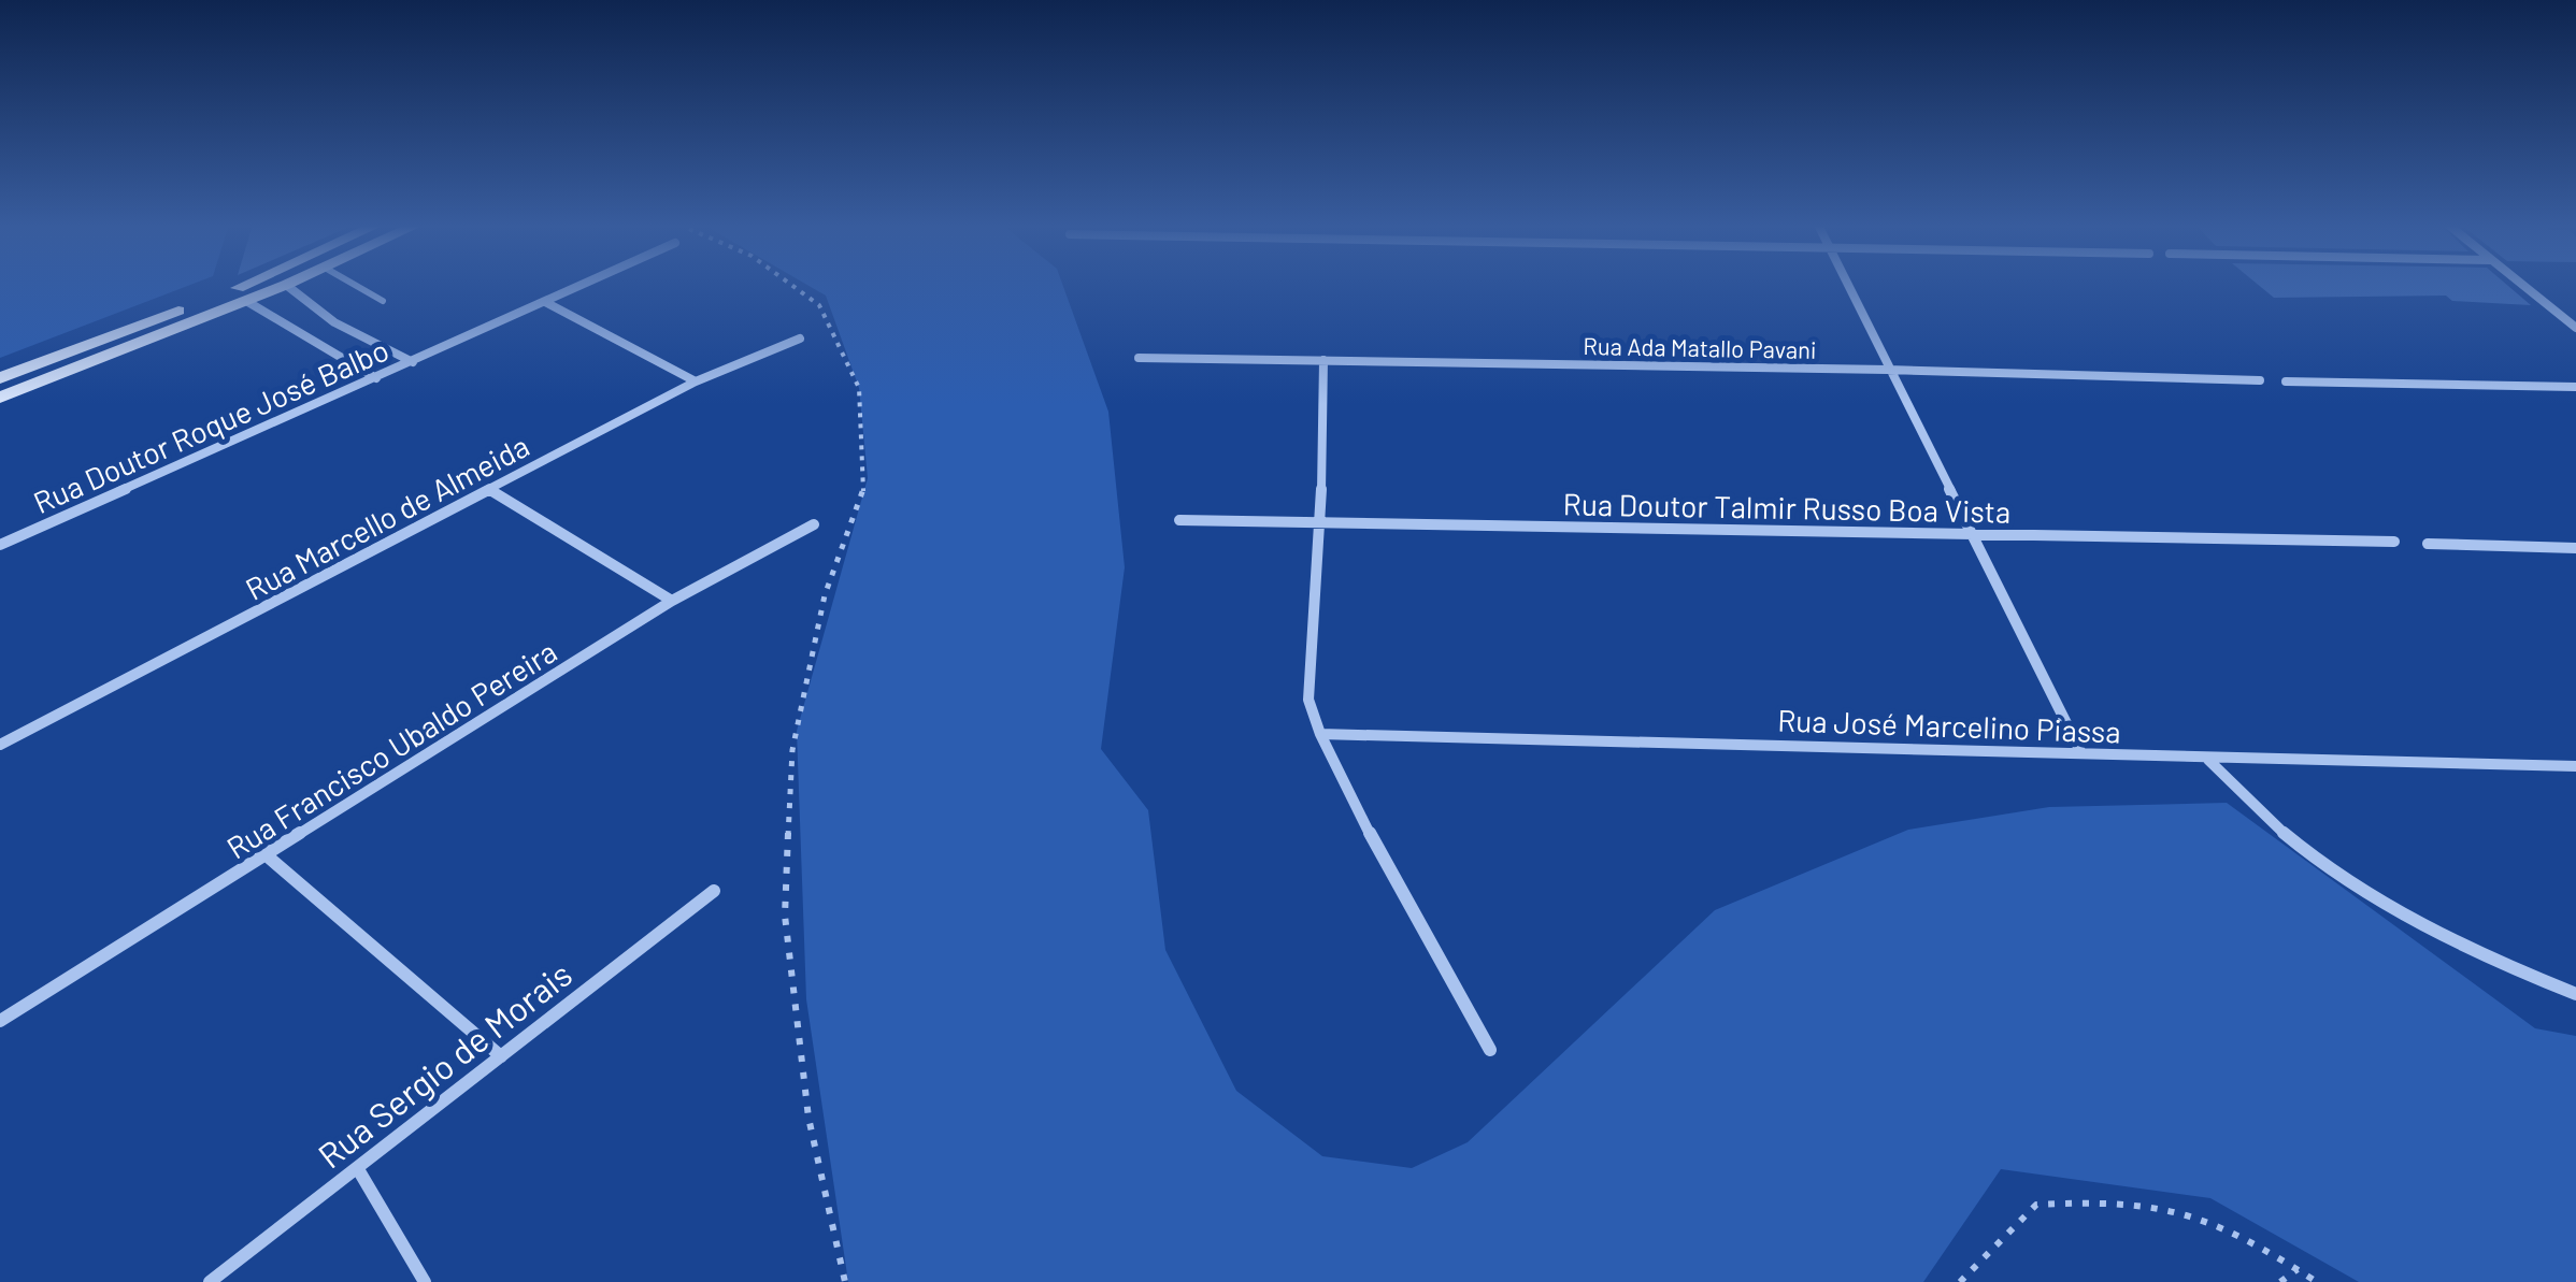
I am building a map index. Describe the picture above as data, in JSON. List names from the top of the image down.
{
  "streets": {
    "street": [
      "Rua Ada Matallo Pavani",
      "Rua Doutor Roque José Balbo",
      "Rua Doutor Talmir Russo Boa Vista",
      "Rua Marcello de Almeida",
      "Rua José Marcelino Piassa",
      "Rua Francisco Ubaldo Pereira",
      "Rua Sergio de Morais"
    ]
  }
}
